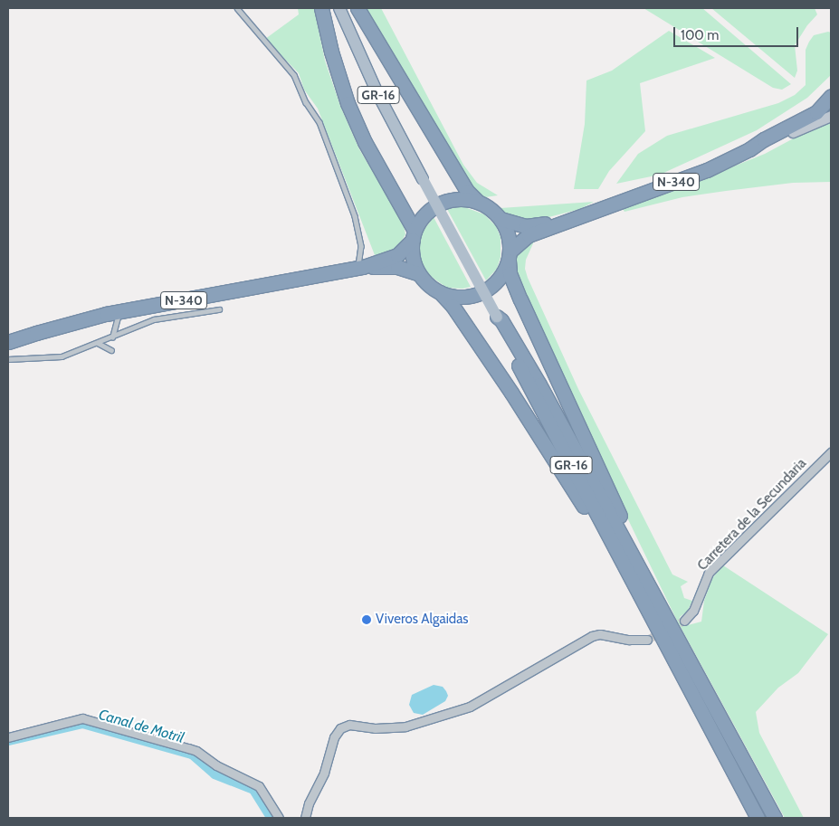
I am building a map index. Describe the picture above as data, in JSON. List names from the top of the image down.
{
  "streets": {
    "highway": ["GR-16", "N-340"],
    "street": ["Carretera de la Secundaria"]
  },
  "water": ["Canal de Motril"],
  "places": ["Viveros Algaidas"],
  "scale_bar": "100 m"
}
